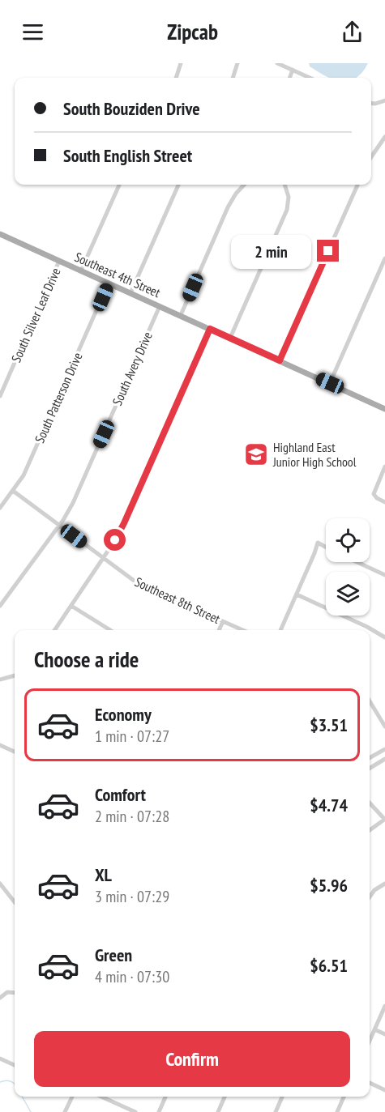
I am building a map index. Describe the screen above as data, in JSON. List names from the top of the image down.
{
  "streets": {
    "main road": ["Southeast 4th Street"],
    "street": [
      "South Silver Leaf Drive",
      "South Avery Drive",
      "South Patterson Drive",
      "Southeast 8th Street"
    ]
  },
  "crossings": [
    ["Southeast 4th Street", "South Silver Leaf Drive"],
    ["Southeast 4th Street", "South Avery Drive"],
    ["Southeast 4th Street", "South Patterson Drive"],
    ["South Avery Drive", "Southeast 8th Street"],
    ["South Patterson Drive", "Southeast 8th Street"]
  ],
  "places": {
    "school or university": ["Highland East Junior High School"]
  },
  "page": {
    "header": "Zipcab",
    "banner": ["South Bouziden Drive", "South English Street"],
    "bubble": "2 min",
    "heading": "Choose a ride",
    "list": [
      {
        "name": "Economy",
        "note": "1 min · 07:27",
        "value": "$3.51"
      },
      {
        "name": "Comfort",
        "note": "2 min · 07:28",
        "value": "$4.74"
      },
      {
        "name": "XL",
        "note": "3 min · 07:29",
        "value": "$5.96"
      },
      {
        "name": "Green",
        "note": "4 min · 07:30",
        "value": "$6.51"
      }
    ],
    "buttons": "Confirm"
  }
}
